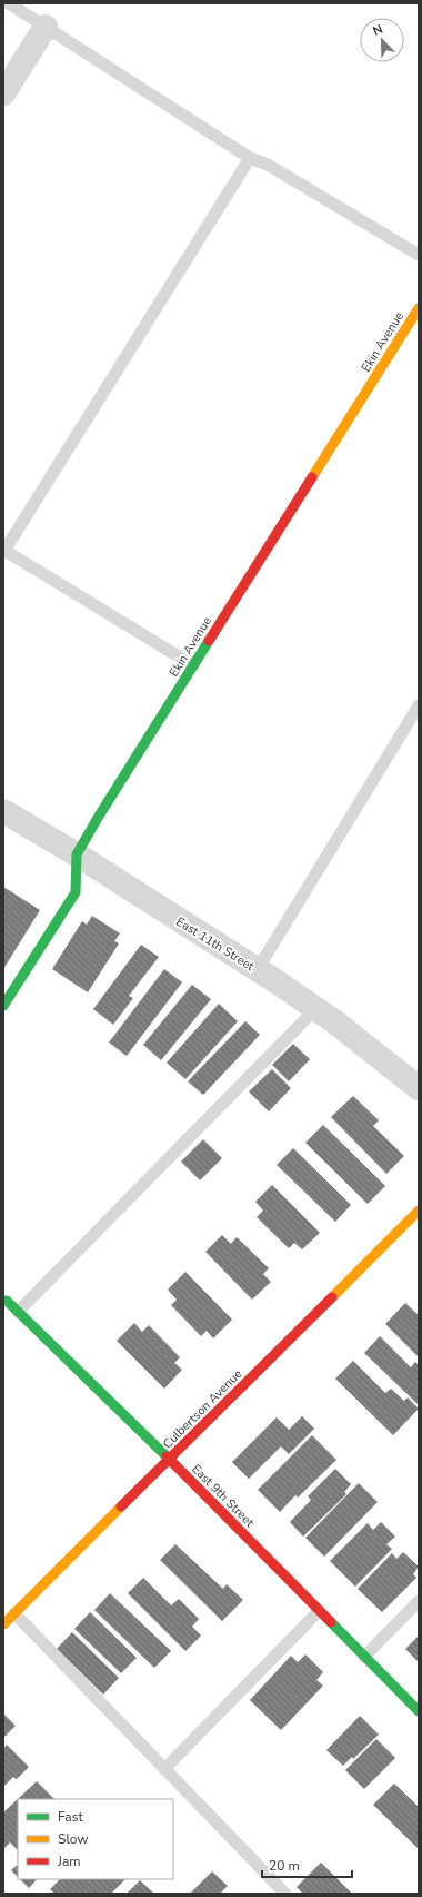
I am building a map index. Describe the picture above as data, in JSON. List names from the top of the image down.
{
  "streets": {
    "street": [
      "Ekin Avenue",
      "East 11th Street",
      "Culbertson Avenue",
      "East 9th Street"
    ]
  },
  "crossings": [
    ["Ekin Avenue", "East 11th Street"],
    ["Culbertson Avenue", "East 9th Street"]
  ],
  "legend": ["Fast", "Slow", "Jam"],
  "scale_bar": "20 m",
  "north": "top left"
}
